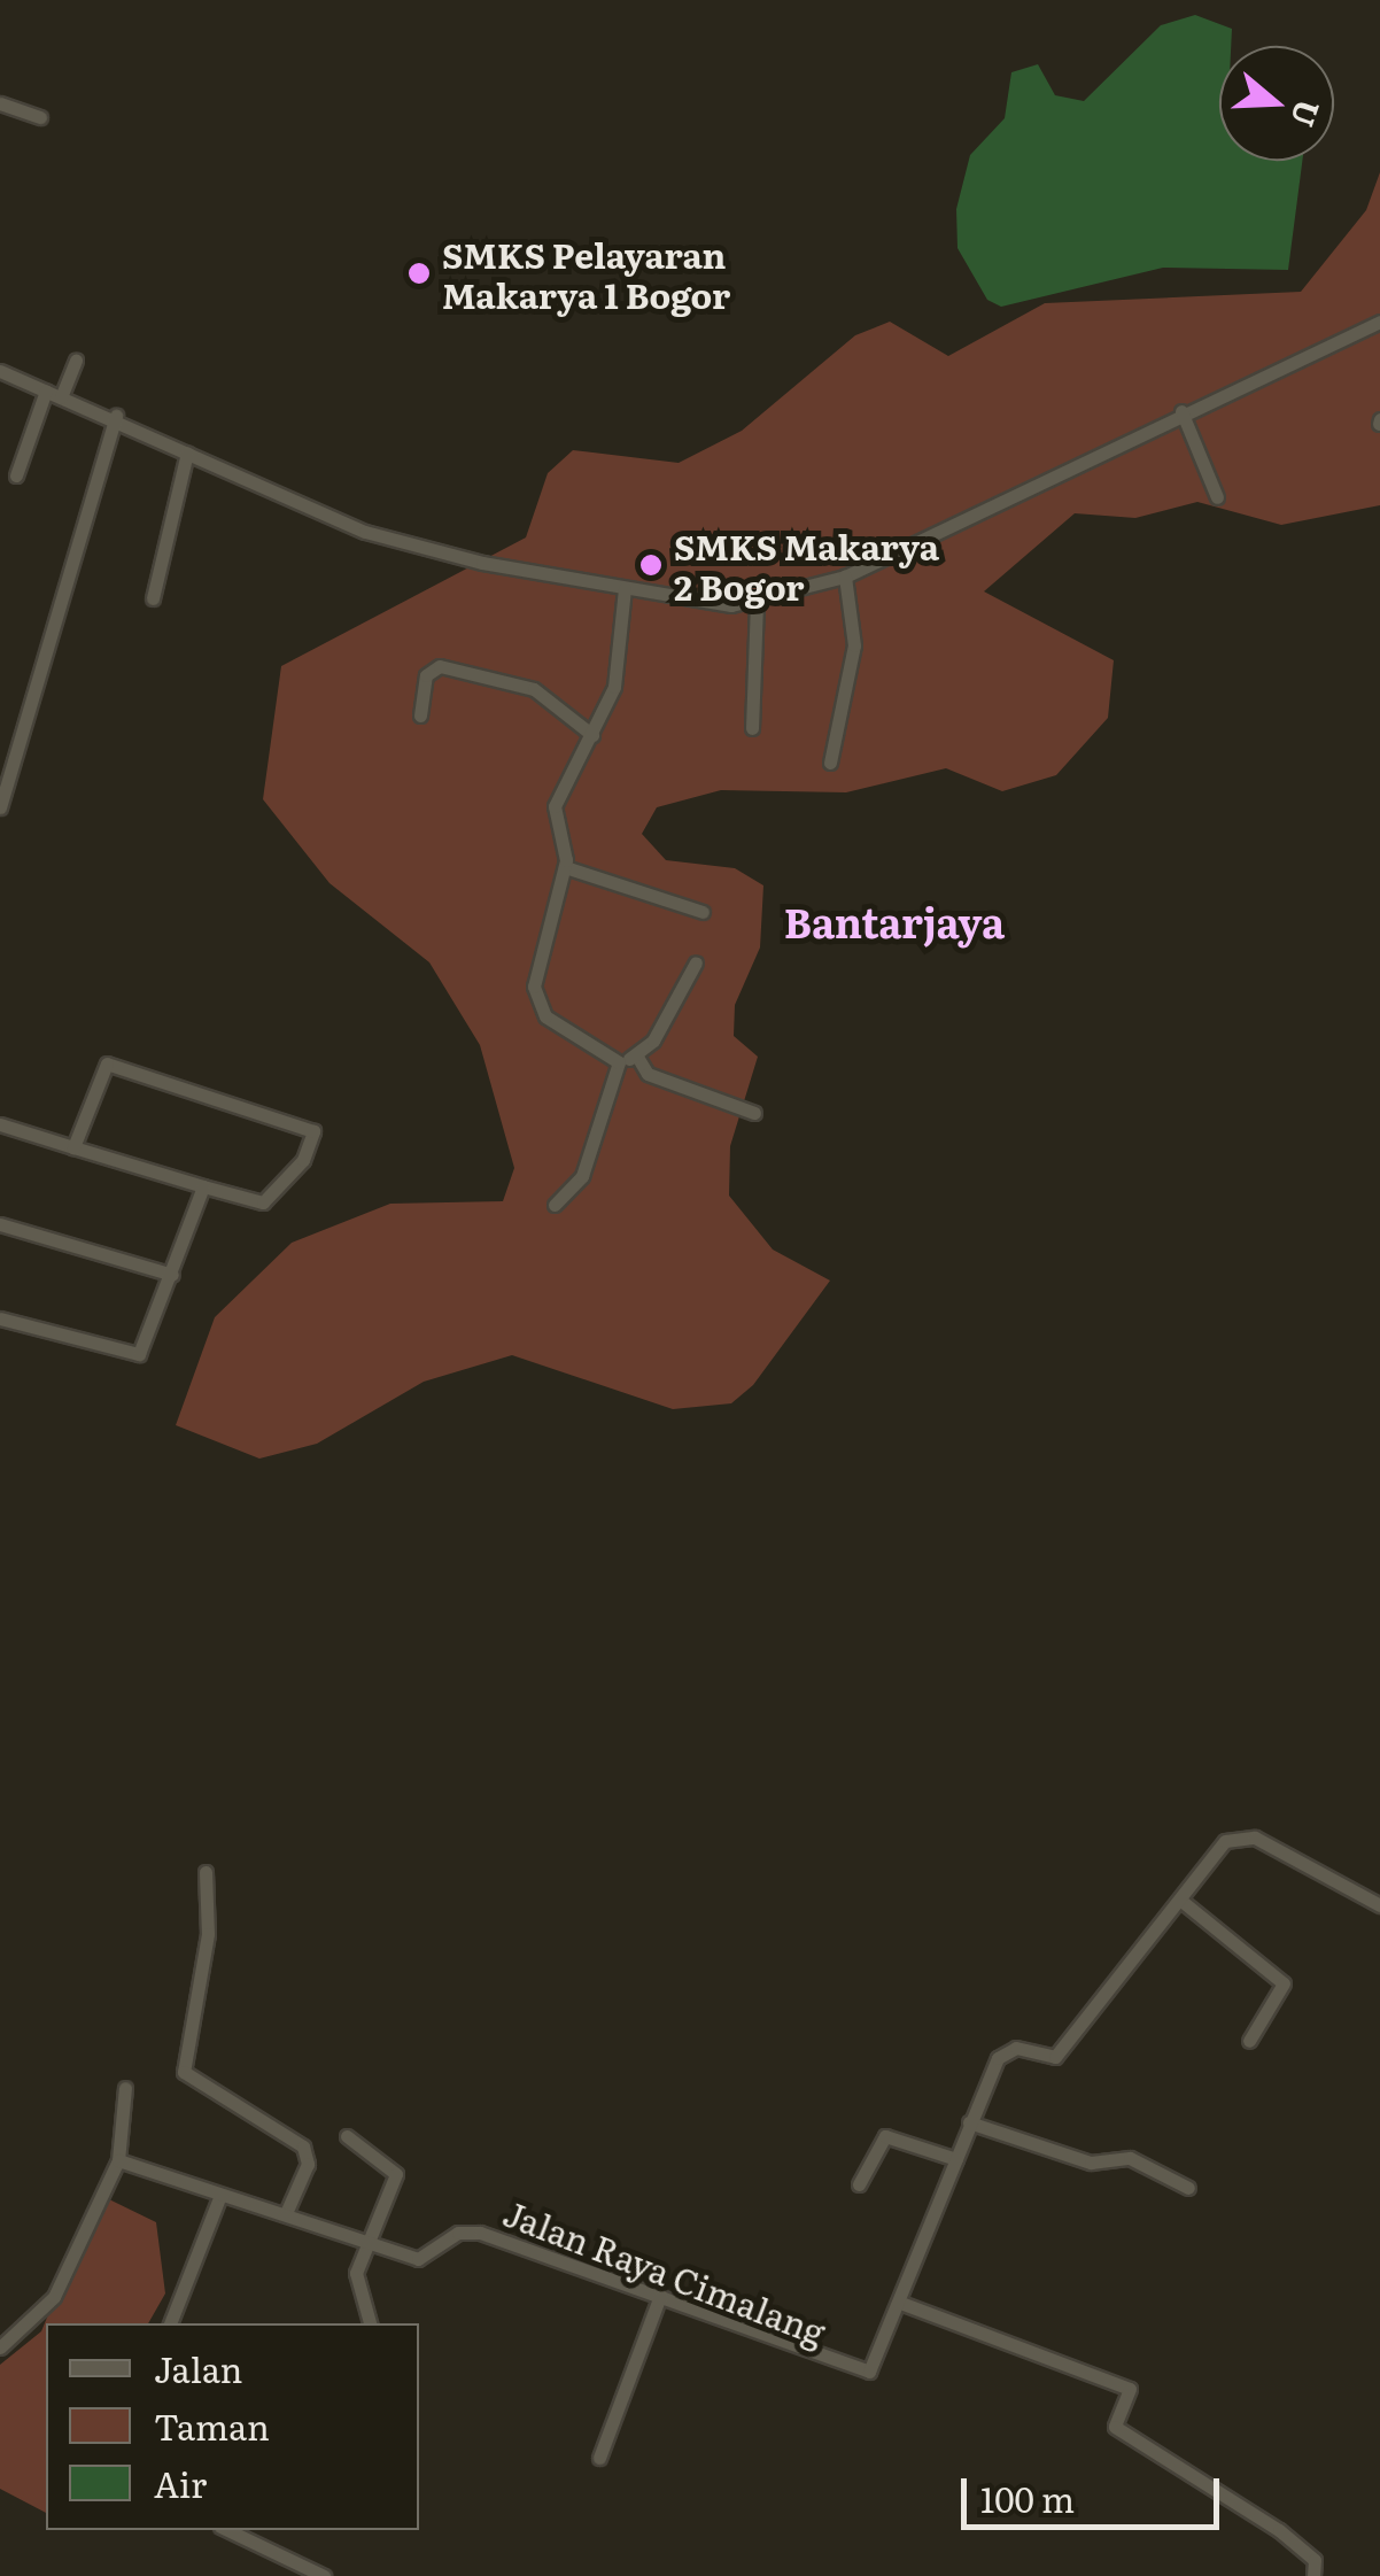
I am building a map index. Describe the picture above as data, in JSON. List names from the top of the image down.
{
  "streets": {
    "street": ["Jalan Raya Cimalang"]
  },
  "districts": ["Bantarjaya"],
  "places": ["SMKS Pelayaran Makarya 1 Bogor", "SMKS Makarya 2 Bogor"],
  "legend": ["Jalan", "Taman", "Air"],
  "scale_bar": "100 m",
  "north": "right"
}
